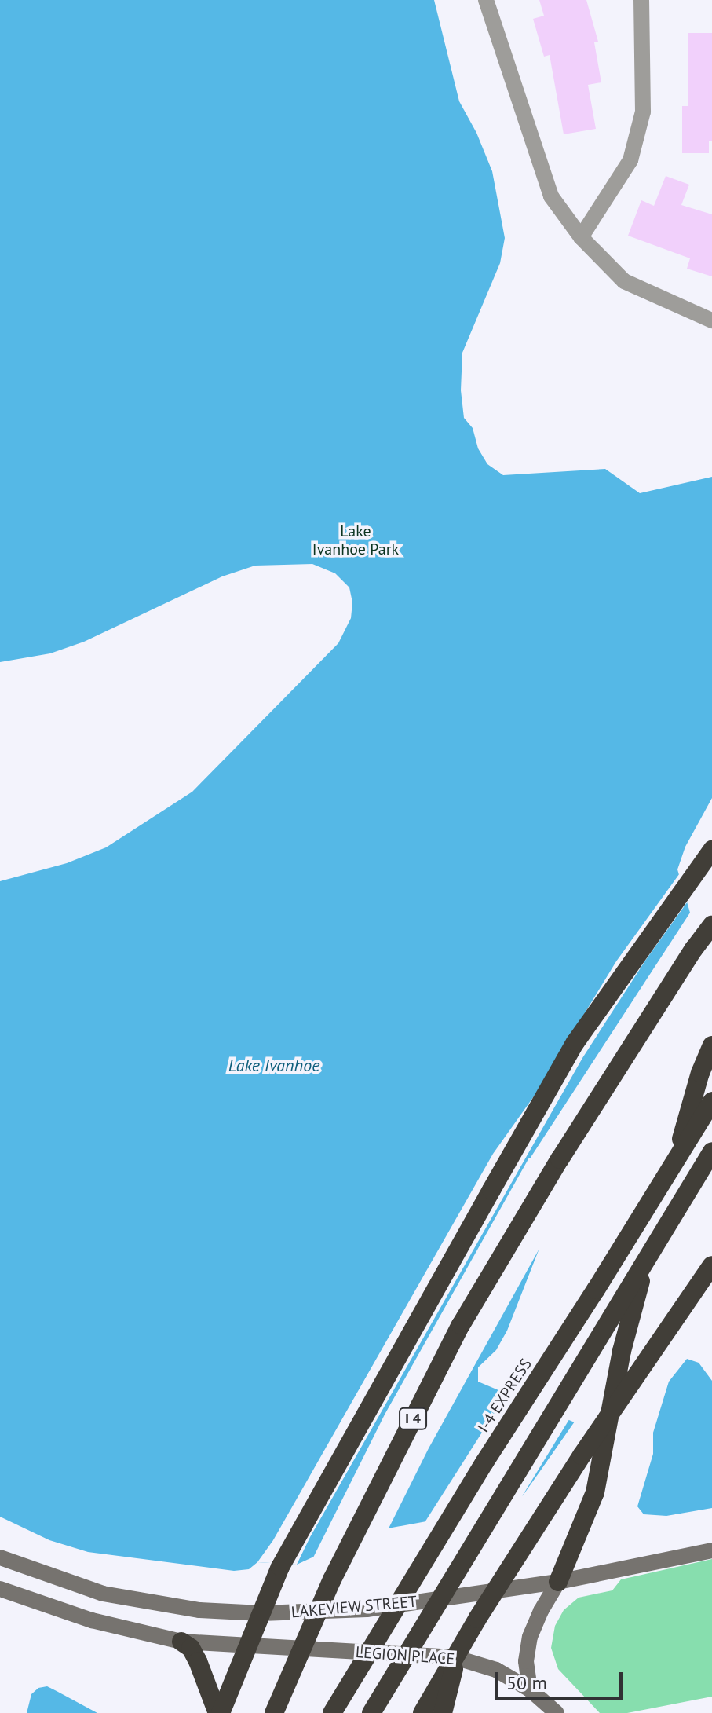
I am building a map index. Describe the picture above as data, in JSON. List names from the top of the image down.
{
  "streets": {
    "highway": ["I-4 EXPRESS", "I 4"],
    "street": ["LAKEVIEW STREET", "LEGION PLACE"]
  },
  "water": ["Lake Ivanhoe"],
  "parks": ["Lake Ivanhoe Park"],
  "scale_bar": "50 m"
}
